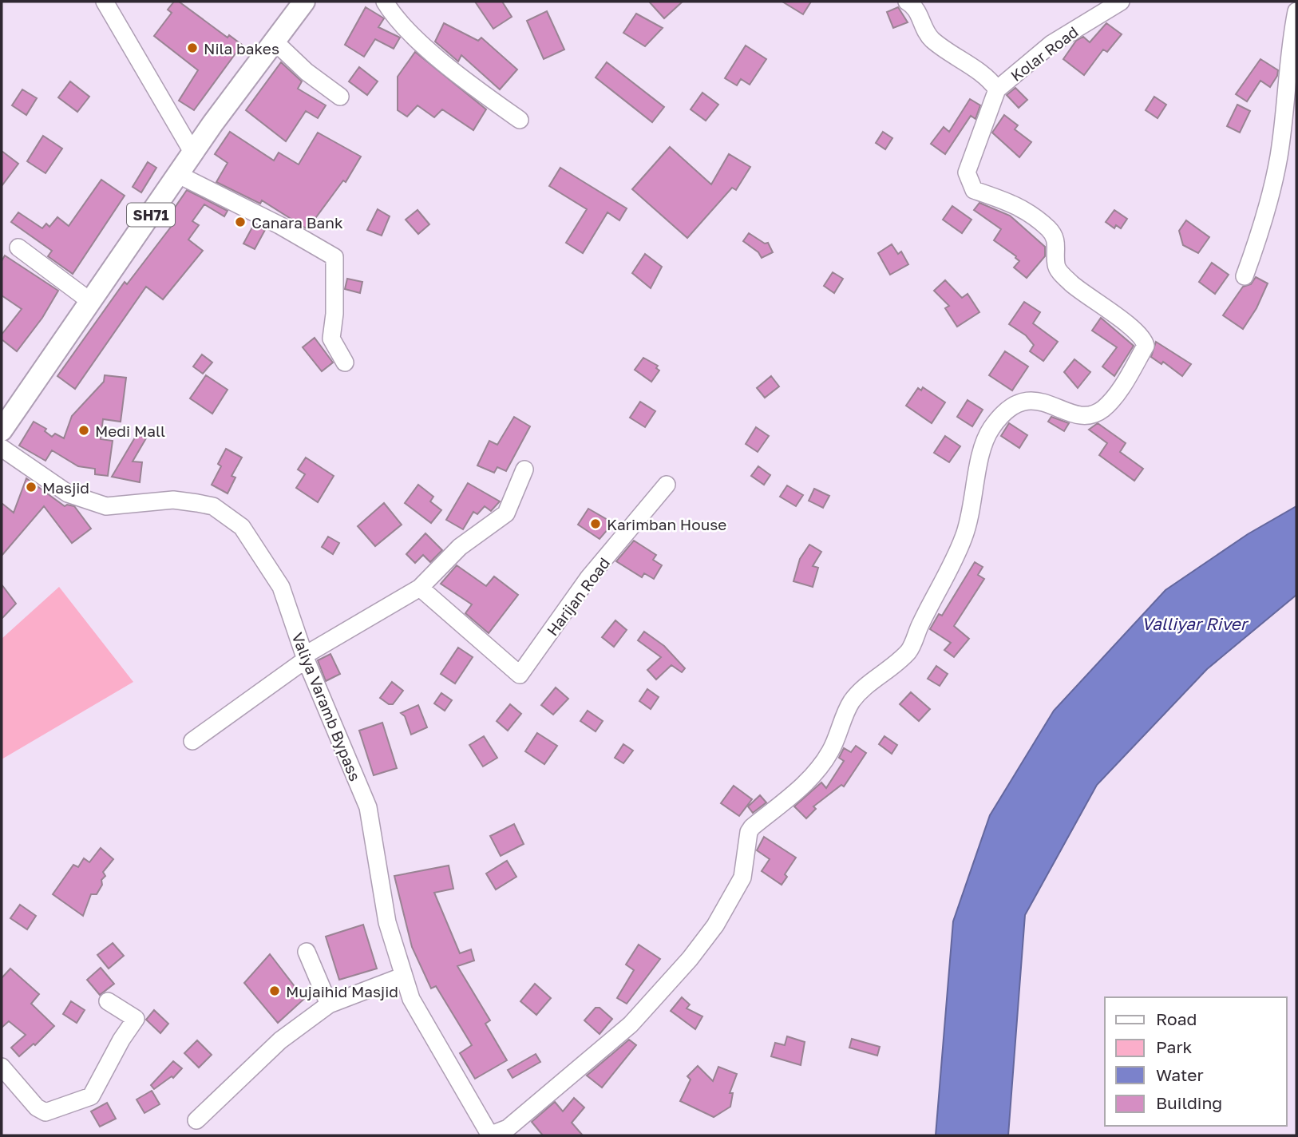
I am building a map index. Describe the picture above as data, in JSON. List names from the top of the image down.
{
  "streets": {
    "main road": ["SH71"],
    "street": ["Kolar Road", "Harijan Road", "Valiya Varamb Bypass"]
  },
  "water": ["Valliyar River"],
  "places": [
    "Nila bakes",
    "Canara Bank",
    "Medi Mall",
    "Masjid",
    "Karimban House",
    "Mujaihid Masjid"
  ],
  "legend": [
    "Road",
    "Park",
    "Water",
    "Building"
  ]
}
